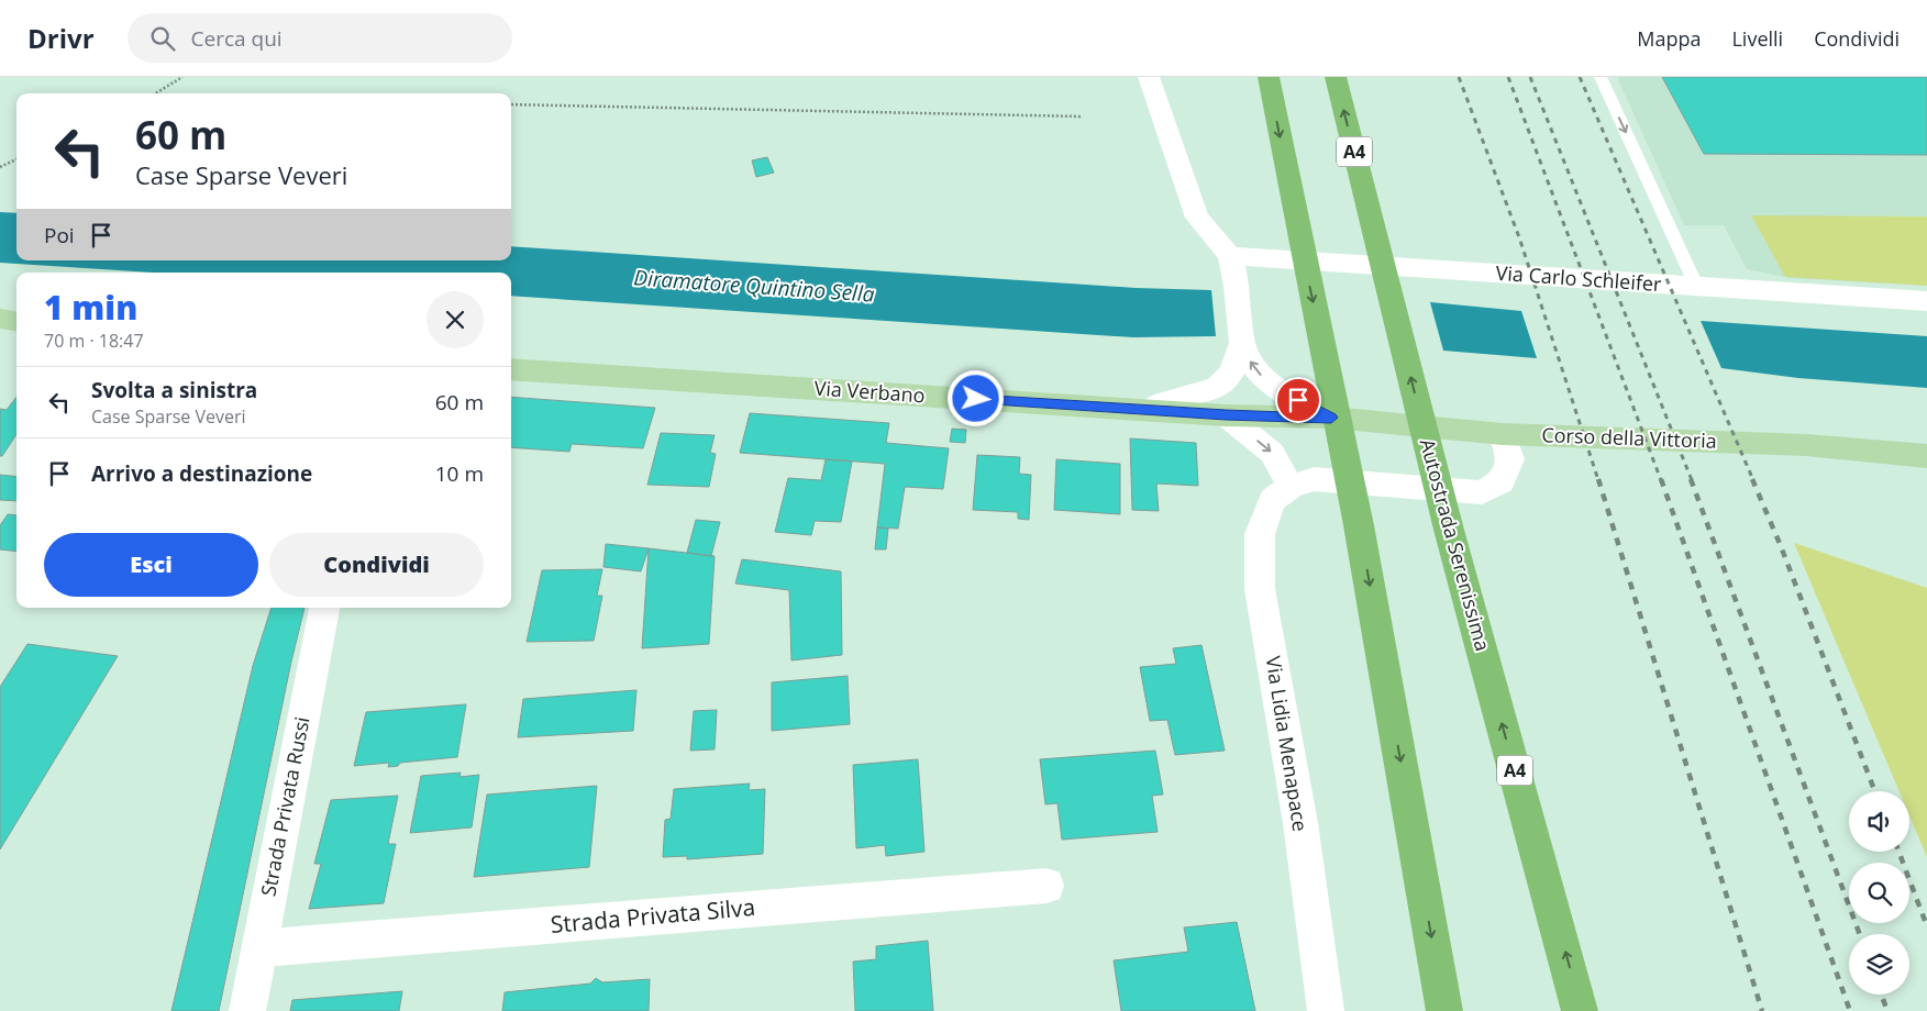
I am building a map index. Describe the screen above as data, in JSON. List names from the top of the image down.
{
  "streets": {
    "highway": ["A4", "Autostrada Serenissima"],
    "main road": ["Via Verbano", "Corso della Vittoria"],
    "street": [
      "Via Carlo Schleifer",
      "Via Lidia Menapace",
      "Strada Privata Russi",
      "Strada Privata Silva"
    ]
  },
  "crossings": [
    ["Via Verbano", "Corso della Vittoria"],
    ["Corso della Vittoria", "Via Lidia Menapace"],
    ["Strada Privata Russi", "Strada Privata Silva"]
  ],
  "water": ["Diramatore Quintino Sella"],
  "page": {
    "header": "Drivr",
    "search": "Cerca qui",
    "nav": ["Mappa", "Livelli", "Condividi"],
    "turn": ["60 m", "Case Sparse Veveri"],
    "then": "Poi",
    "heading": ["1 min", "70 m · 18:47"],
    "list": [
      {
        "name": "Svolta a sinistra",
        "note": "Case Sparse Veveri",
        "value": "60 m"
      },
      {
        "name": "Arrivo a destinazione",
        "value": "10 m"
      }
    ],
    "buttons": ["Esci", "Condividi"]
  }
}
